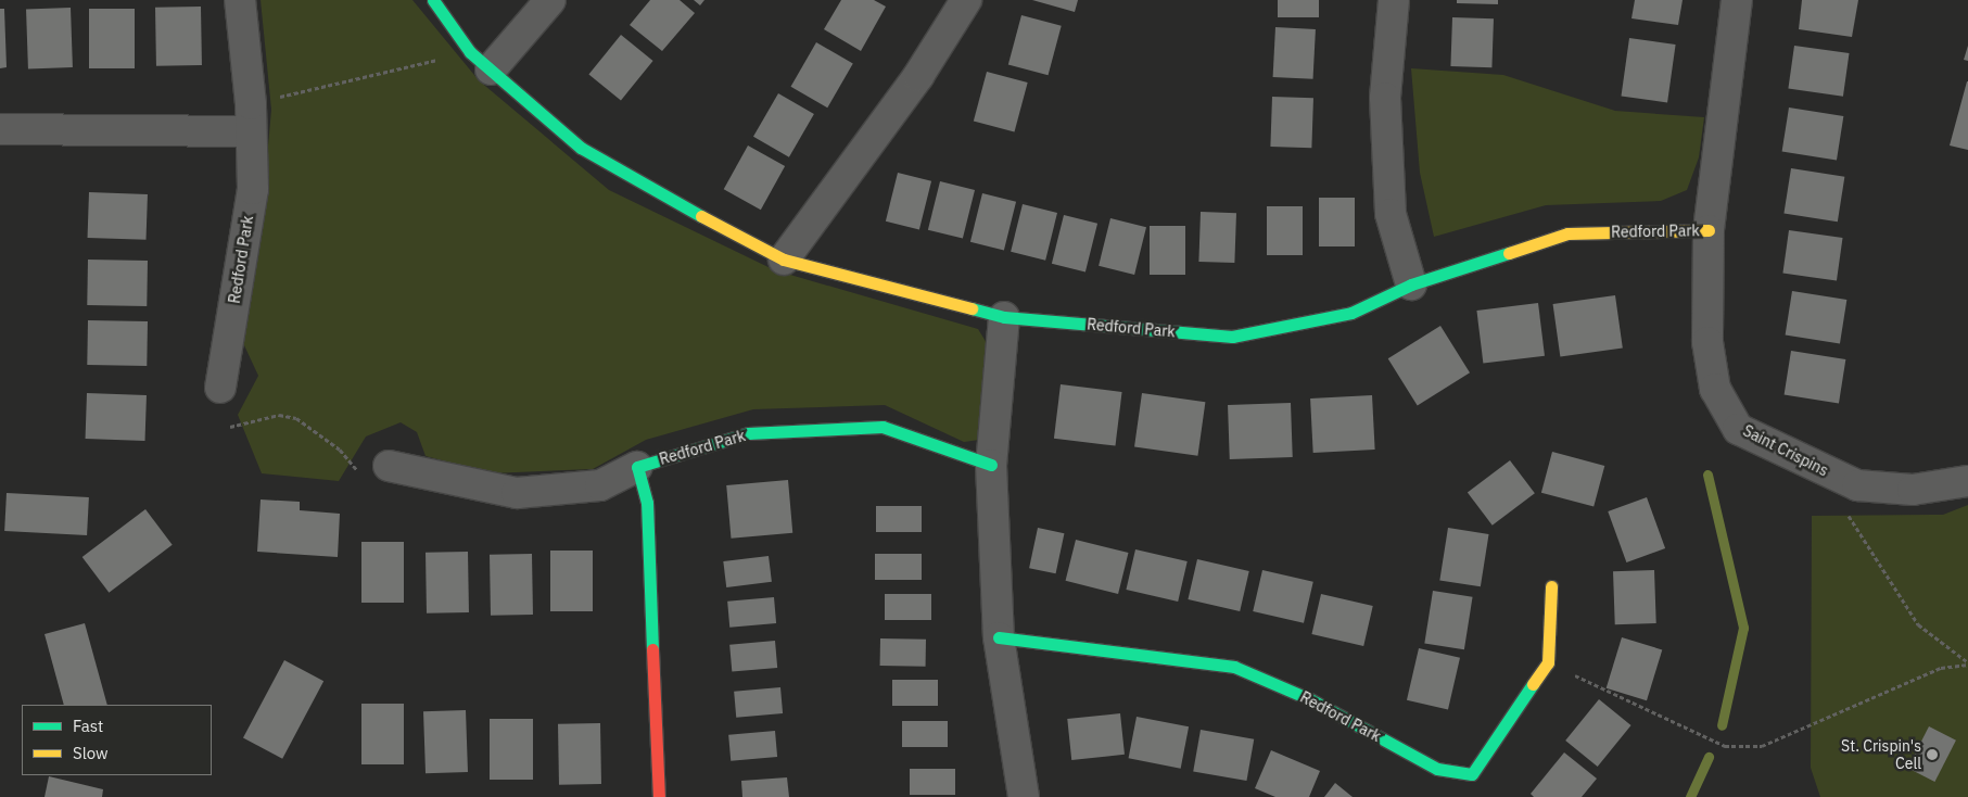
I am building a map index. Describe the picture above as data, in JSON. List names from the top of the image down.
{
  "streets": {
    "street": ["Redford Park", "Saint Crispins"]
  },
  "crossings": [
    ["Redford Park", "Saint Crispins"]
  ],
  "places": ["St. Crispin's Cell"],
  "legend": ["Fast", "Slow"]
}
